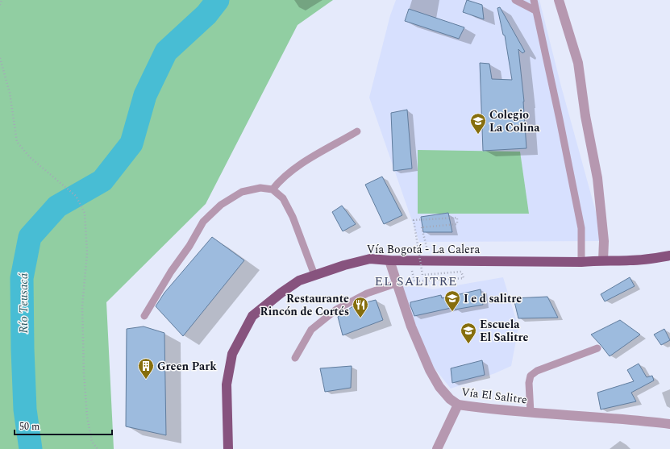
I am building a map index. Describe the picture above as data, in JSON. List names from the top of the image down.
{
  "streets": {
    "main road": ["Vía Bogotá - La Calera"],
    "street": ["Vía El Salitre"]
  },
  "crossings": [
    ["Vía Bogotá - La Calera", "Vía El Salitre"]
  ],
  "districts": ["EL SALITRE"],
  "water": ["Río Teusacá"],
  "places": {
    "school or university": ["Colegio La Colina", "I e d salitre", "Escuela El Salitre"],
    "restaurant": ["Restaurante Rincón de Cortés"],
    "building": ["Green Park"]
  },
  "scale_bar": "50 m"
}
